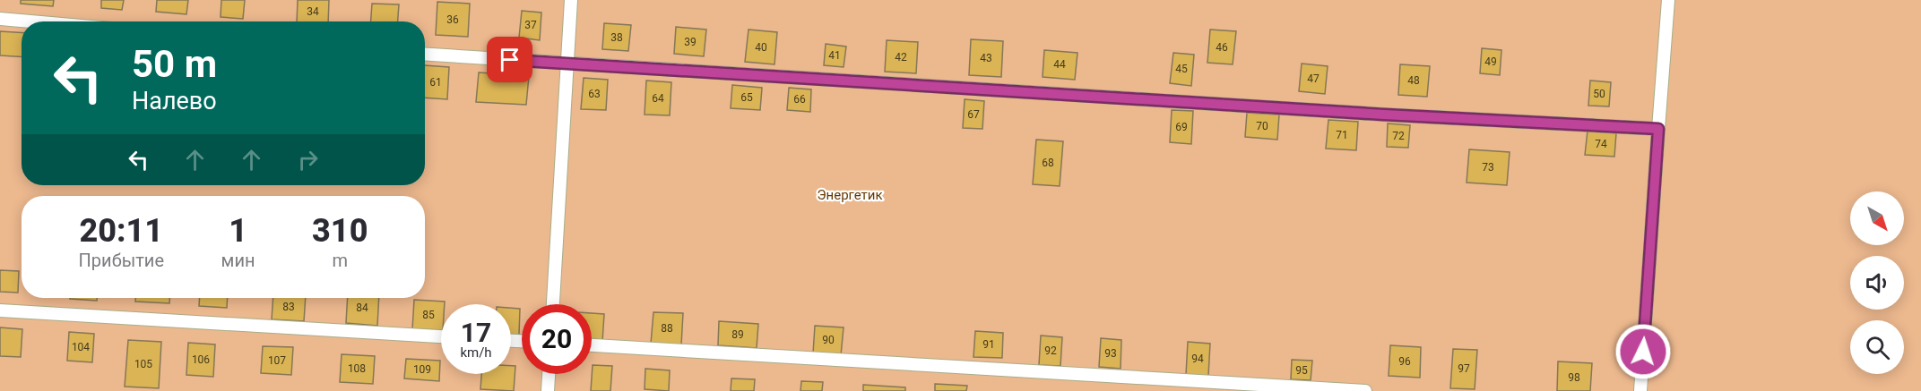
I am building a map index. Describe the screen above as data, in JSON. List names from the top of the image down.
{
  "parks": ["Энергетик"],
  "house_numbers": [
    "34",
    "36",
    "37",
    "38",
    "39",
    "40",
    "46",
    "41",
    "42",
    "43",
    "49",
    "44",
    "45",
    "47",
    "48",
    "61",
    "63",
    "50",
    "65",
    "64",
    "66",
    "67",
    "70",
    "69",
    "71",
    "72",
    "74",
    "68",
    "73",
    "83",
    "84",
    "85",
    "88",
    "89",
    "90",
    "91",
    "104",
    "92",
    "93",
    "94",
    "106",
    "107",
    "96",
    "105",
    "108",
    "97",
    "109",
    "95",
    "98"
  ],
  "north": "bottom right",
  "page": {
    "turn": ["50 m", "Налево"],
    "eta": [
      "20:11",
      "Прибытие",
      "1",
      "мин",
      "310",
      "m"
    ],
    "speed": "17 km/h",
    "limit": "20"
  }
}
